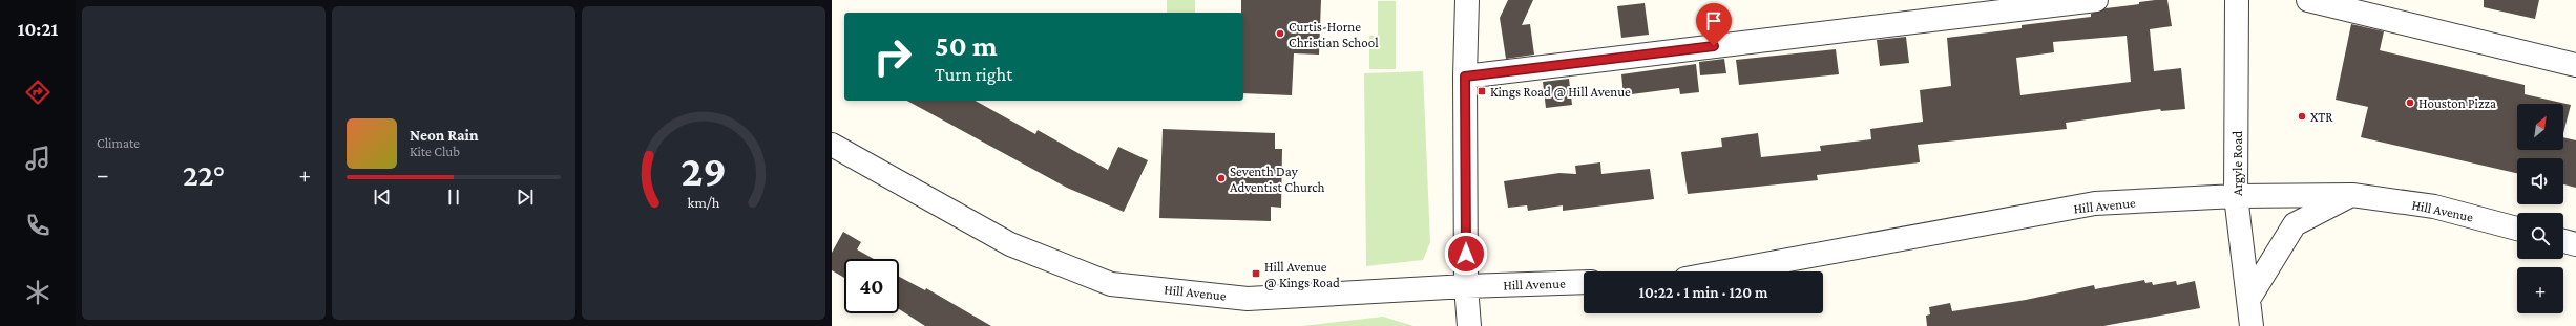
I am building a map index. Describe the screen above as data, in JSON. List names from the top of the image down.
{
  "streets": {
    "street": ["Argyle Road", "Hill Avenue"]
  },
  "crossings": [
    ["Argyle Road", "Hill Avenue"]
  ],
  "places": {
    "other": [
      "Curtis-Horne Christian School",
      "Houston Pizza",
      "XTR",
      "Seventh Day Adventist Church"
    ],
    "transit": ["Kings Road @ Hill Avenue", "Hill Avenue @ Kings Road"]
  },
  "north": "top right",
  "page": {
    "tabs": "10:21",
    "tile": "Climate",
    "turn": ["50 m", "Turn right"],
    "map_buttons": "+",
    "song": ["Neon Rain", "Kite Club"],
    "heat": ["−", "22°", "+"],
    "limit": "40",
    "trip": "10:22 · 1 min · 120 m",
    "gauge": ["29", "km/h"]
  }
}
